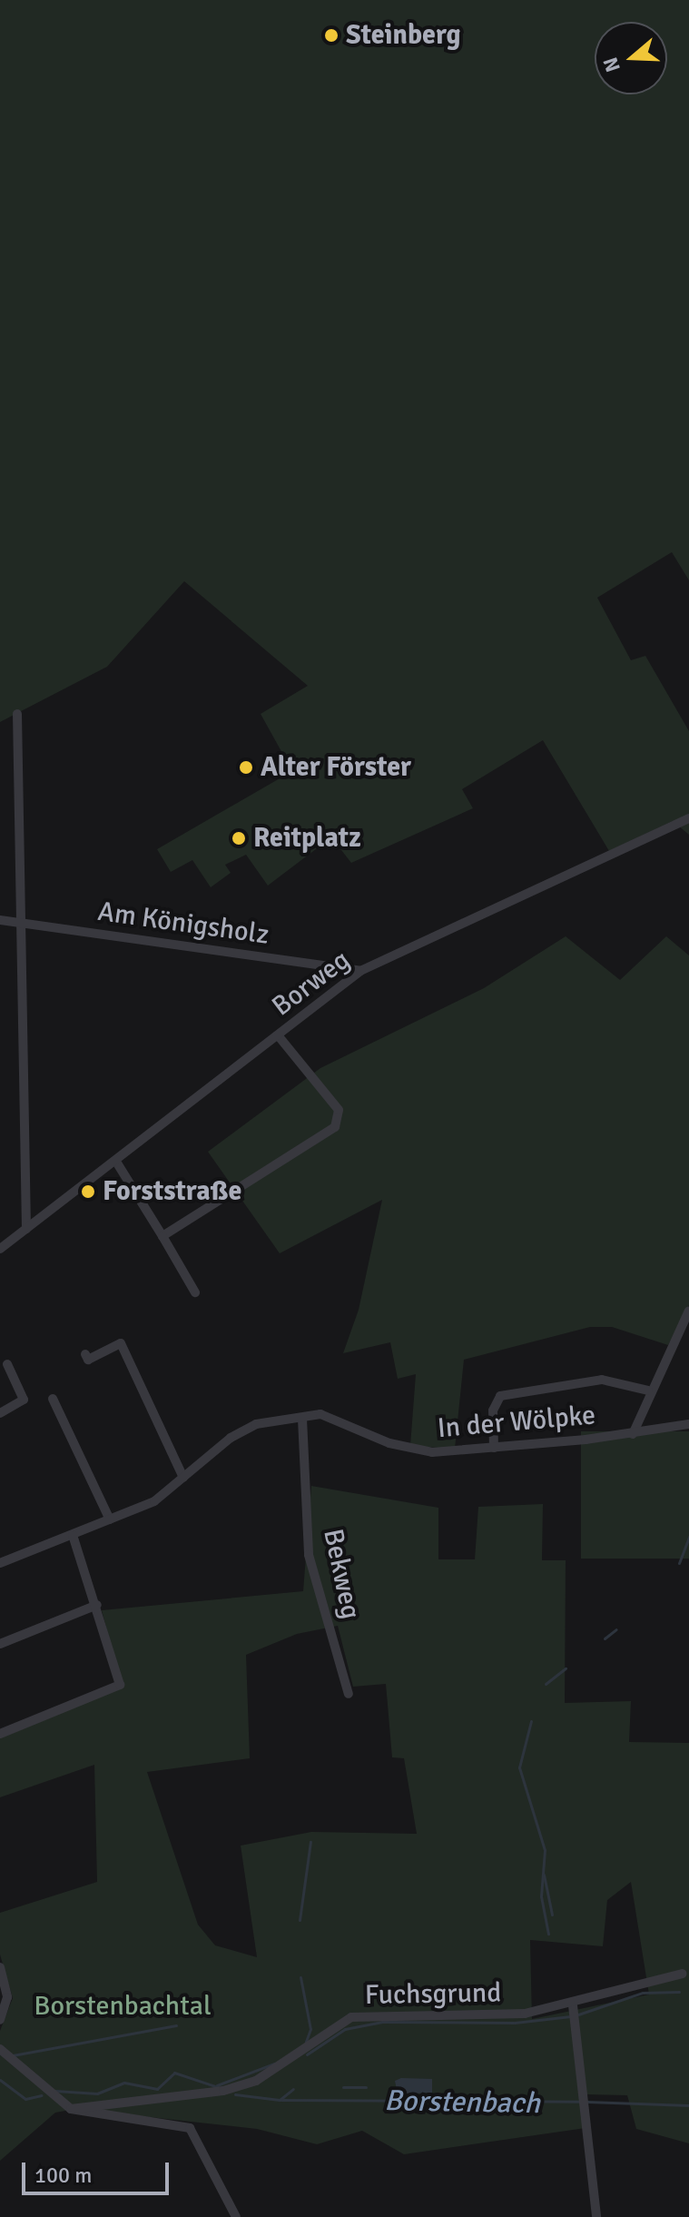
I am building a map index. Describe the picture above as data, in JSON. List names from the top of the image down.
{
  "streets": {
    "street": [
      "Am Königsholz",
      "Borweg",
      "In der Wölpke",
      "Bekweg",
      "Fuchsgrund"
    ]
  },
  "crossings": [
    ["Am Königsholz", "Borweg"],
    ["In der Wölpke", "Bekweg"]
  ],
  "water": ["Borstenbach"],
  "parks": ["Borstenbachtal"],
  "places": [
    "Steinberg",
    "Alter Förster",
    "Reitplatz",
    "Forststraße"
  ],
  "scale_bar": "100 m",
  "north": "left"
}
